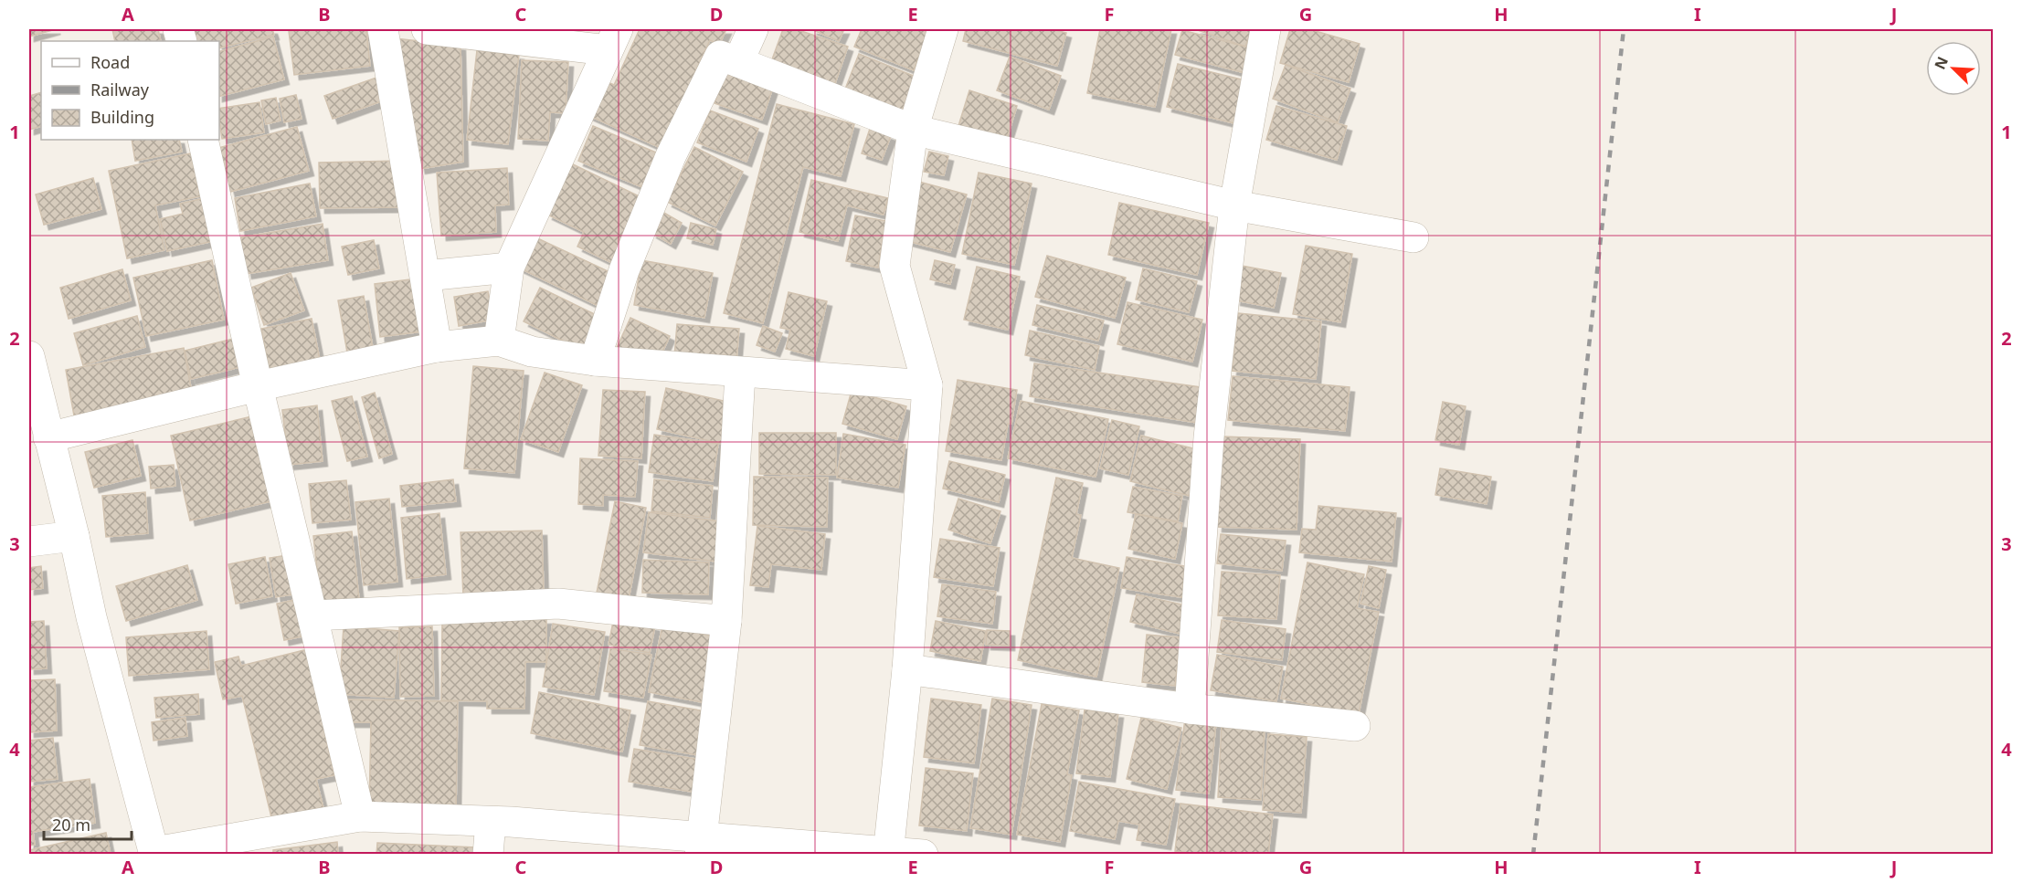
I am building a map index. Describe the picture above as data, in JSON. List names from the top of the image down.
{
  "legend": ["Road", "Railway", "Building"],
  "scale_bar": "20 m",
  "north": "top left",
  "grid": {
    "columns": [
      "A",
      "B",
      "C",
      "D",
      "E",
      "F",
      "G",
      "H",
      "I",
      "J"
    ],
    "rows": [
      "1",
      "2",
      "3",
      "4"
    ]
  }
}
